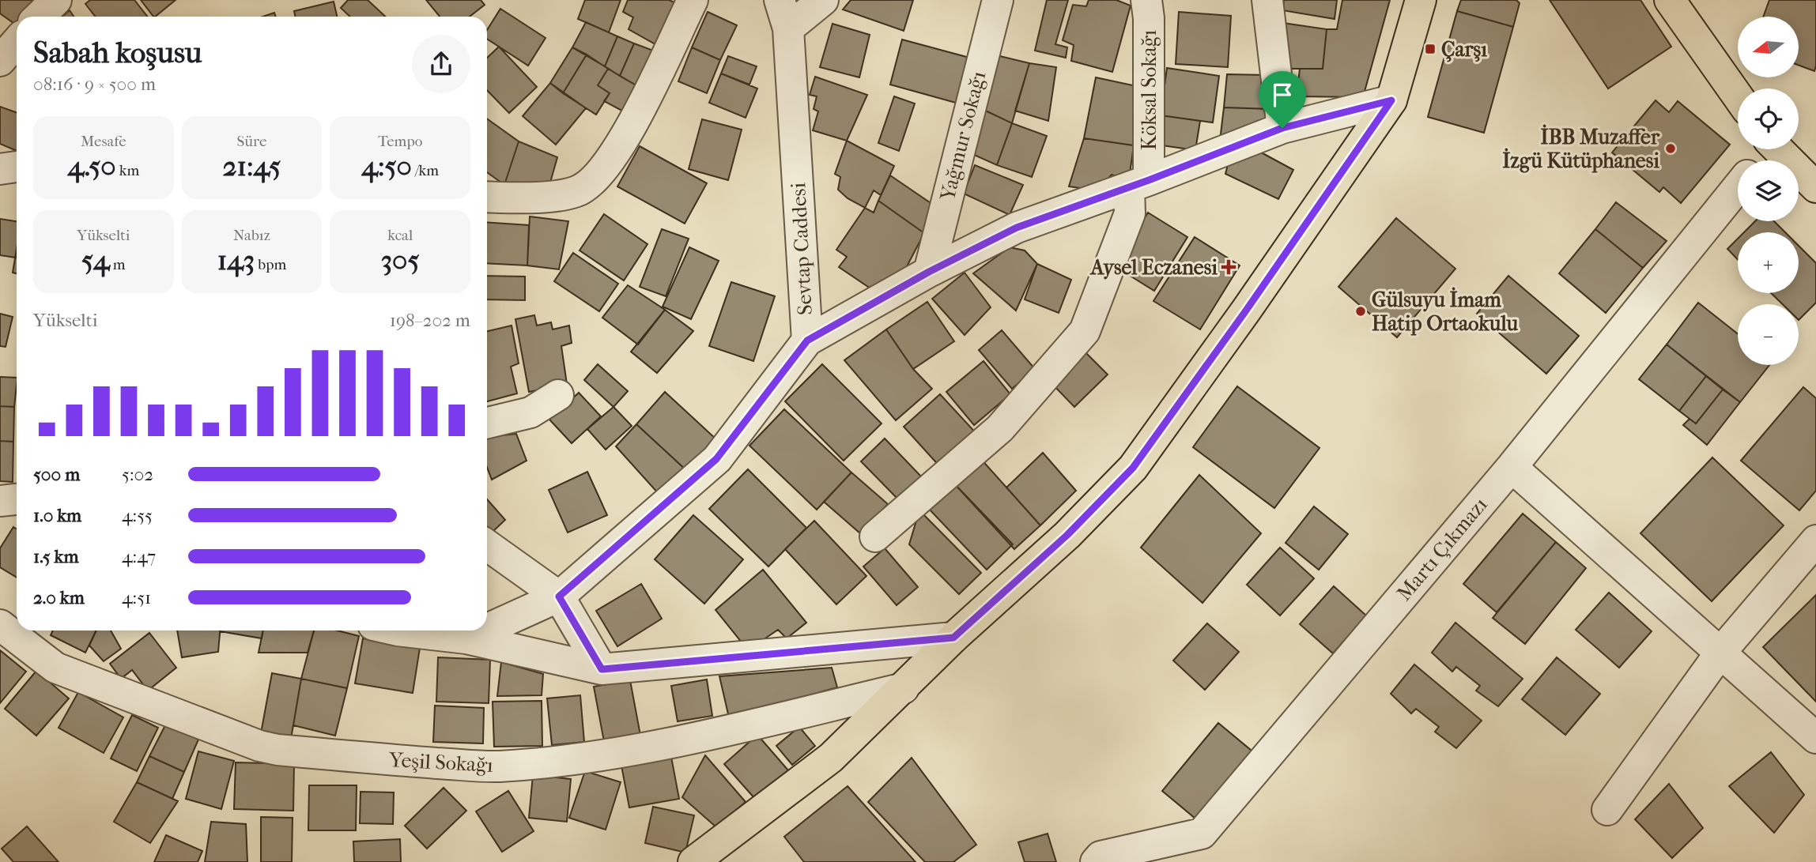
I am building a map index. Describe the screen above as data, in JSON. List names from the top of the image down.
{
  "streets": {
    "street": [
      "Köksal Sokağı",
      "Yağmur Sokağı",
      "Sevtap Caddesi",
      "Martı Çıkmazı",
      "Yeşil Sokağı"
    ]
  },
  "places": {
    "transit": ["Çarşı"],
    "other": ["İBB Muzaffer İzgü Kütüphanesi", "Gülsuyu İmam Hatip Ortaokulu"],
    "health": ["Aysel Eczanesi"]
  },
  "north": "left",
  "page": {
    "map_buttons": ["+", "−"],
    "heading": ["Sabah koşusu", "08:16 · 9 × 500 m"],
    "stats": [
      ["Mesafe", "4.50 km"],
      ["Süre", "21:45"],
      ["Tempo", "4:50 /km"],
      ["Yükselti", "54 m"],
      ["Nabız", "143 bpm"],
      ["kcal", "305"]
    ],
    "chart": ["Yükselti", "198–202 m"],
    "list": [
      {
        "name": "500 m",
        "note": "5:02"
      },
      {
        "name": "1.0 km",
        "note": "4:55"
      },
      {
        "name": "1.5 km",
        "note": "4:47"
      },
      {
        "name": "2.0 km",
        "note": "4:51"
      }
    ]
  }
}
